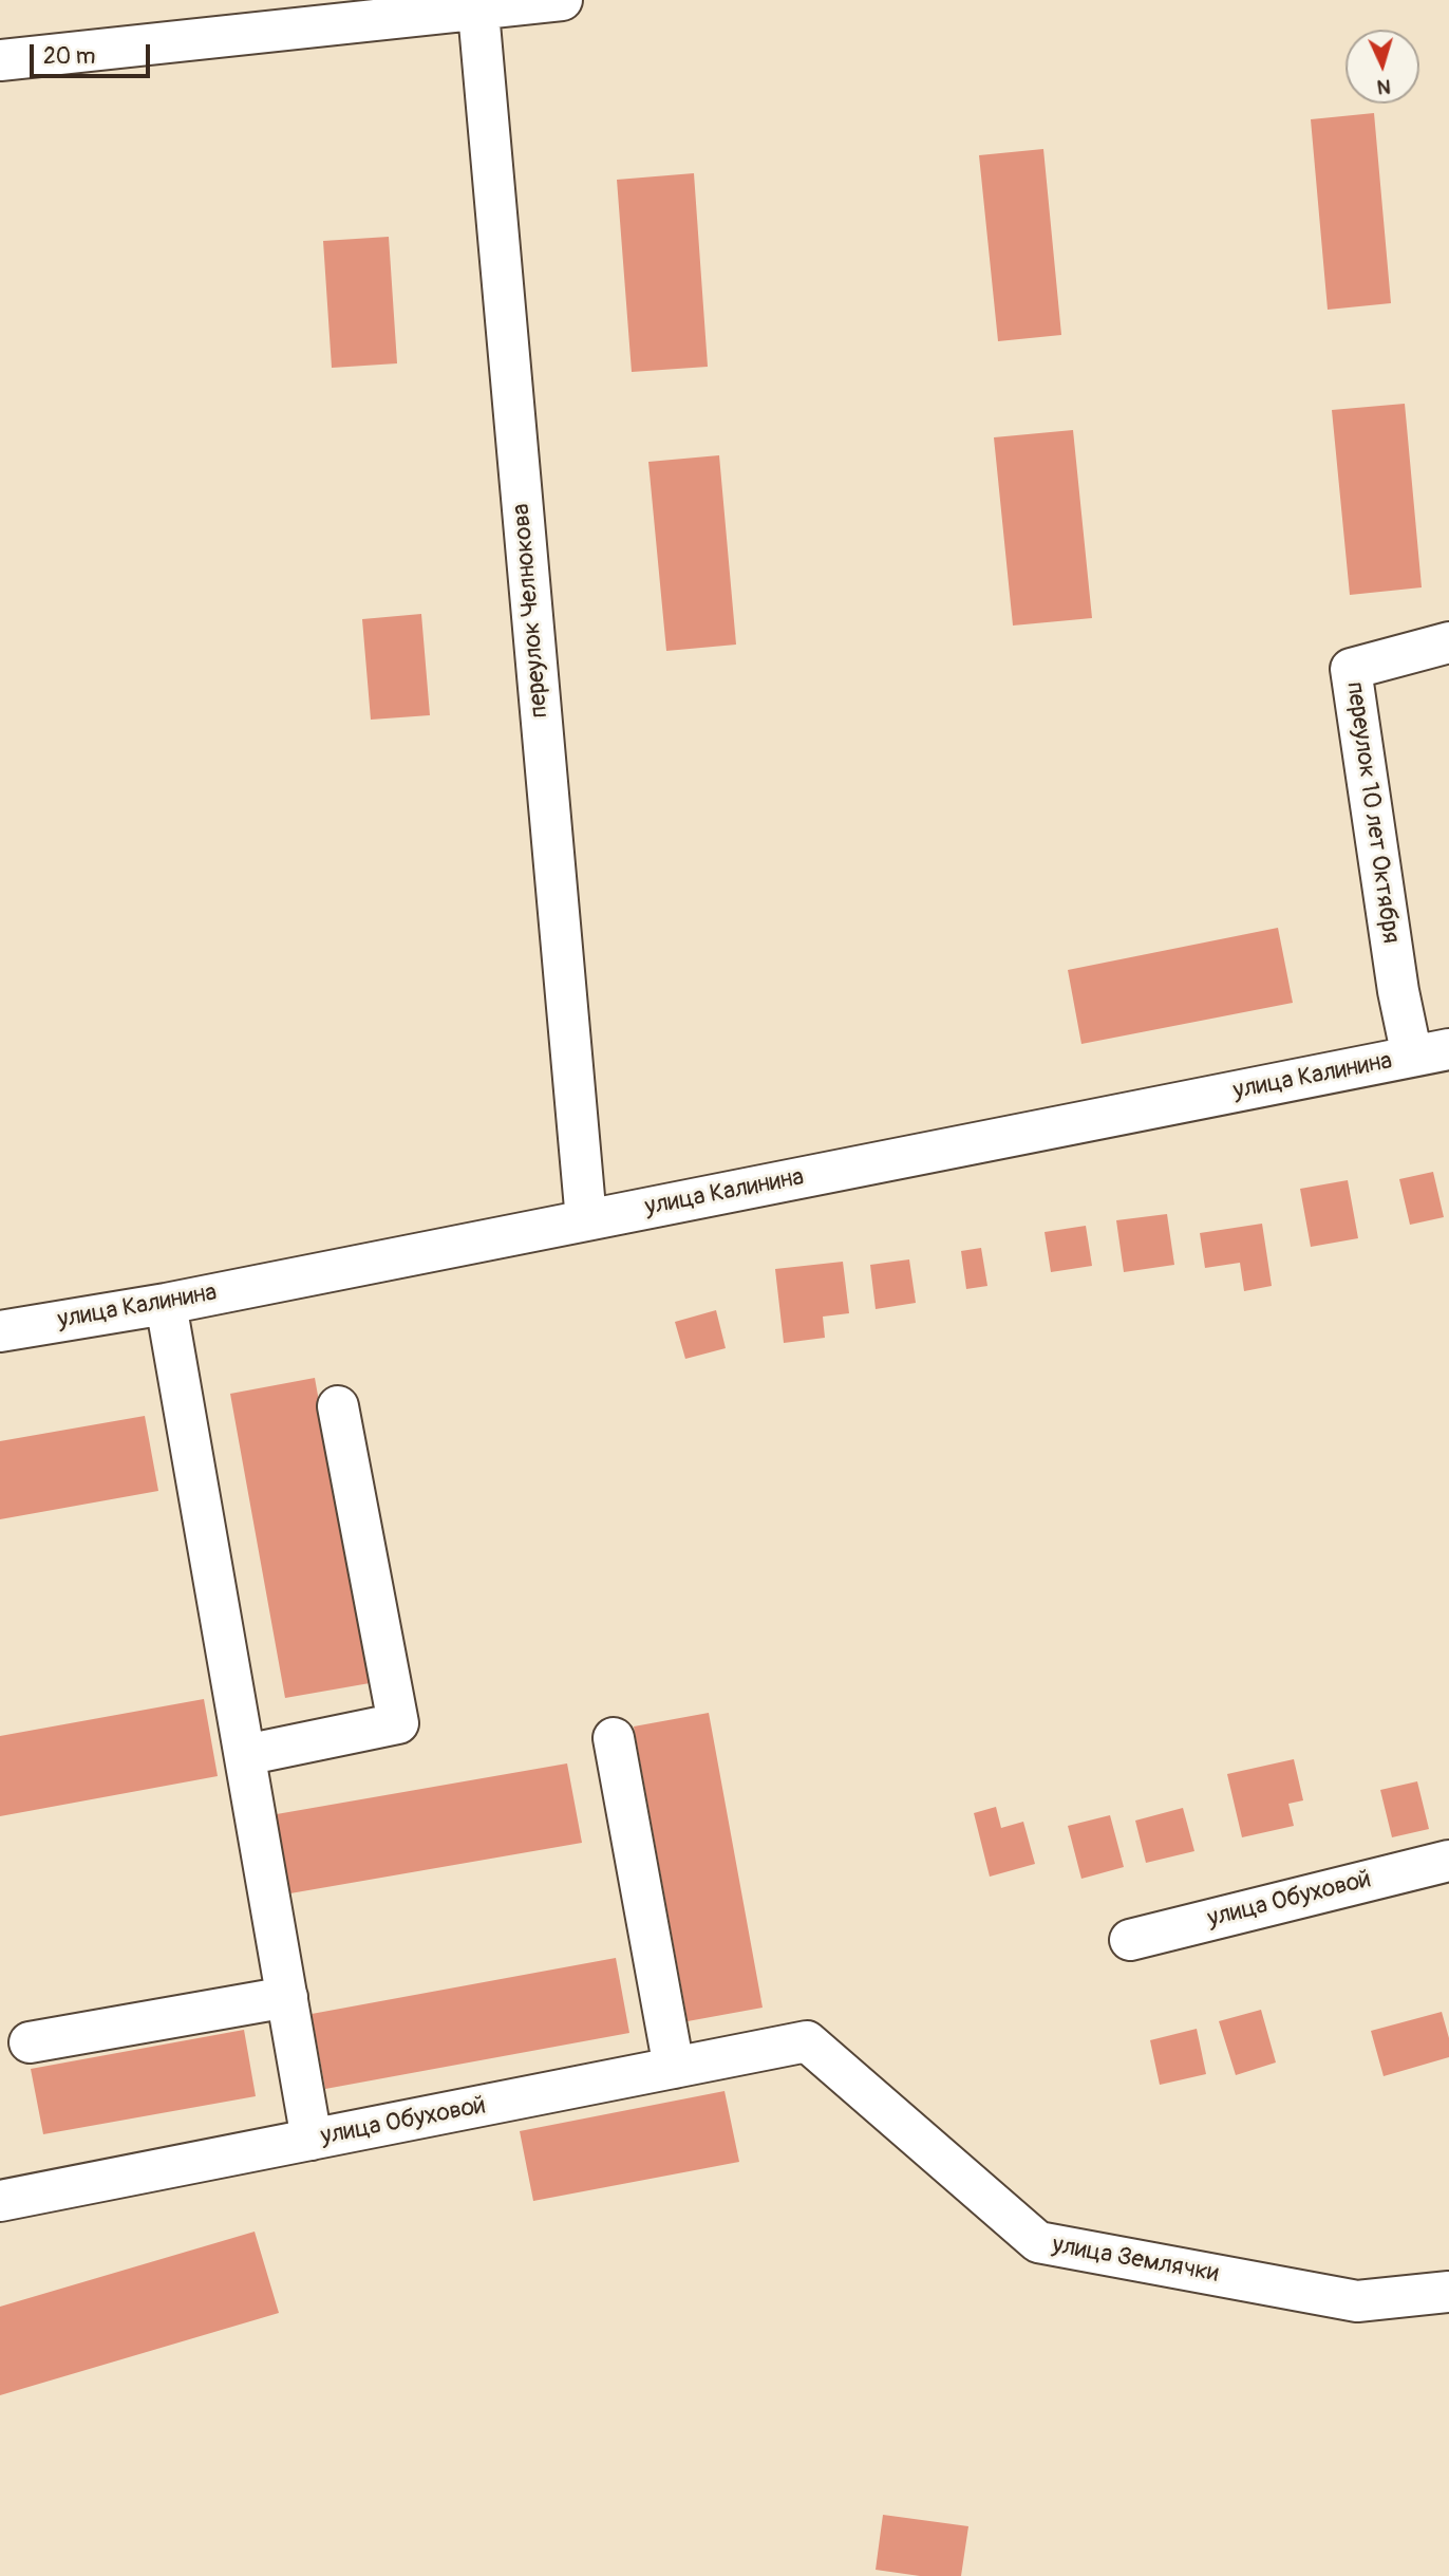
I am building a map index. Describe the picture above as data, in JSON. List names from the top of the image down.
{
  "streets": {
    "street": [
      "переулок Челнокова",
      "переулок 10 лет Октября",
      "улица Калинина",
      "улица Обуховой",
      "улица Землячки"
    ]
  },
  "crossings": [
    ["переулок Челнокова", "улица Калинина"],
    ["переулок 10 лет Октября", "улица Калинина"],
    ["улица Обуховой", "улица Землячки"]
  ],
  "scale_bar": "20 m",
  "north": "bottom"
}
